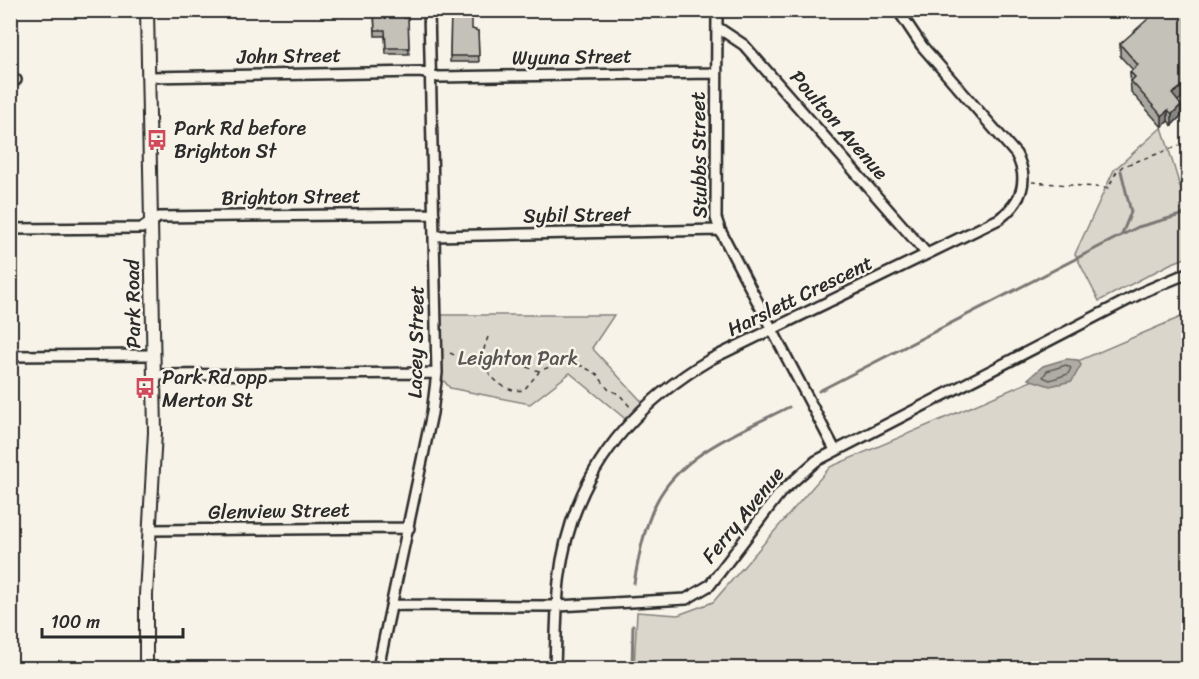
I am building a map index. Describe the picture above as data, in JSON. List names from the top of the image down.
{
  "streets": {
    "main road": ["Park Road"],
    "street": [
      "John Street",
      "Wyuna Street",
      "Poulton Avenue",
      "Stubbs Street",
      "Brighton Street",
      "Sybil Street",
      "Harslett Crescent",
      "Lacey Street",
      "Glenview Street",
      "Ferry Avenue"
    ]
  },
  "crossings": [
    ["John Street", "Wyuna Street"],
    ["John Street", "Park Road"],
    ["John Street", "Lacey Street"],
    ["Wyuna Street", "Stubbs Street"],
    ["Wyuna Street", "Lacey Street"],
    ["Poulton Avenue", "Stubbs Street"],
    ["Poulton Avenue", "Harslett Crescent"],
    ["Stubbs Street", "Sybil Street"],
    ["Stubbs Street", "Harslett Crescent"],
    ["Stubbs Street", "Ferry Avenue"],
    ["Brighton Street", "Park Road"],
    ["Brighton Street", "Lacey Street"],
    ["Sybil Street", "Lacey Street"],
    ["Harslett Crescent", "Ferry Avenue"],
    ["Park Road", "Glenview Street"],
    ["Lacey Street", "Glenview Street"],
    ["Lacey Street", "Ferry Avenue"]
  ],
  "parks": ["Leighton Park"],
  "places": {
    "bus stop": ["Park Rd before Brighton St", "Park Rd opp Merton St"]
  },
  "scale_bar": "100 m"
}
